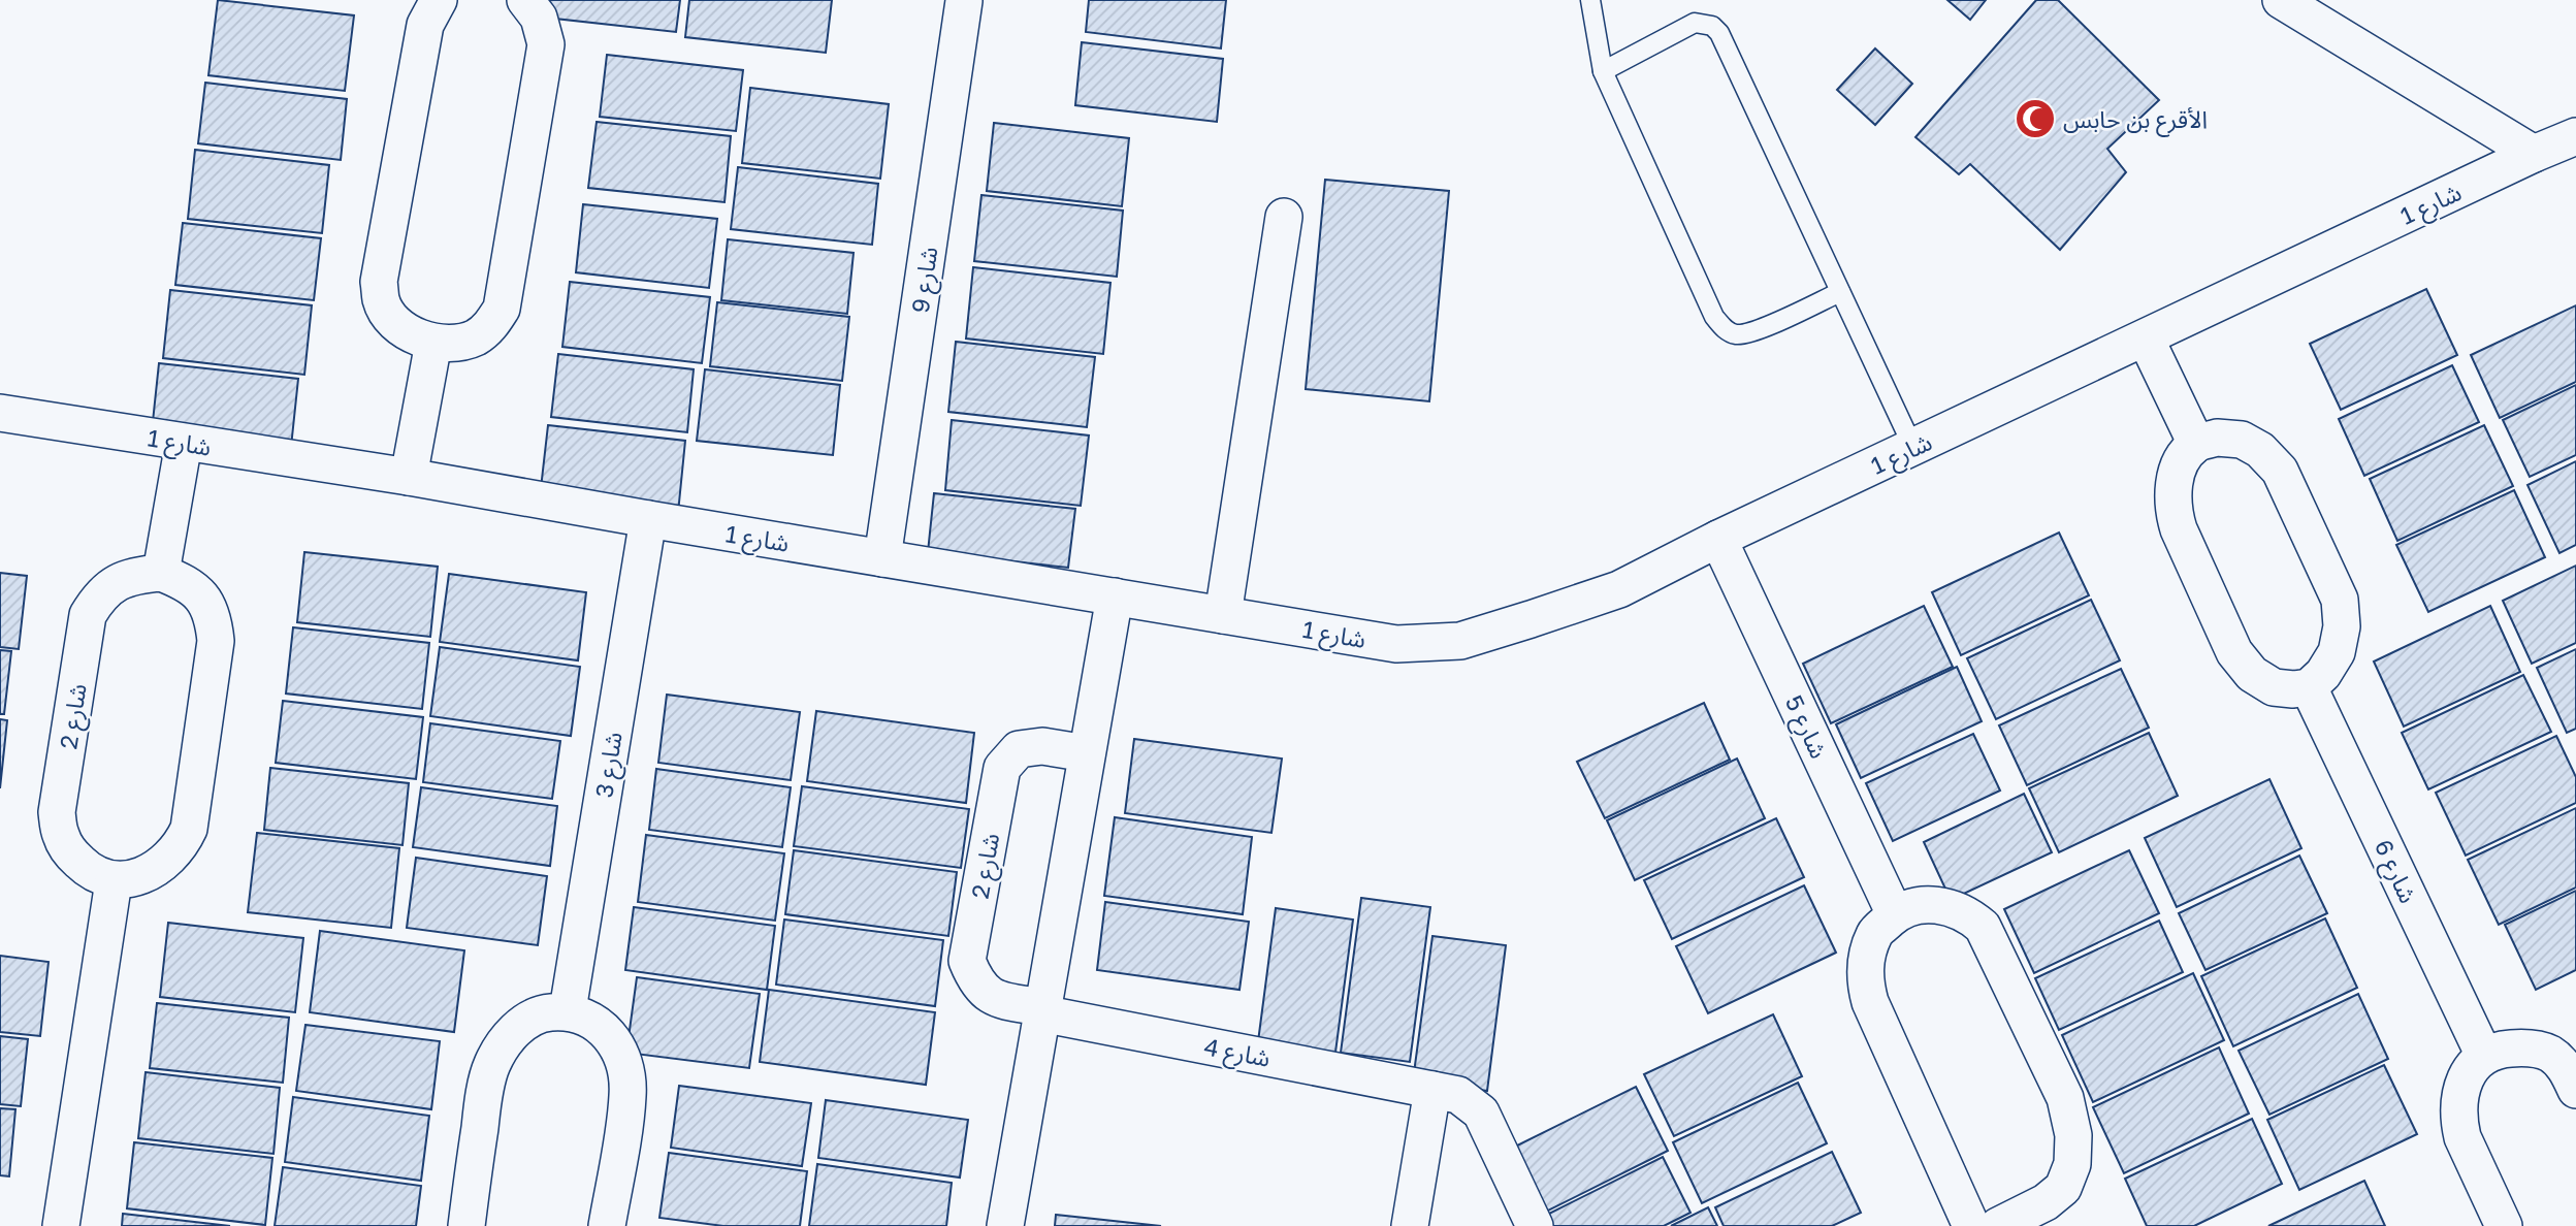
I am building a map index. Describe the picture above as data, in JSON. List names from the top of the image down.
{
  "streets": {
    "street": [
      "شارع 1",
      "شارع 9",
      "شارع 2",
      "شارع 5",
      "شارع 3",
      "شارع 6",
      "شارع 4"
    ]
  },
  "crossings": [
    ["شارع 1", "شارع 9"],
    ["شارع 1", "شارع 5"],
    ["شارع 1", "شارع 3"],
    ["شارع 2", "شارع 4"]
  ],
  "places": {
    "mosque": ["الأقرع بن حابس"]
  }
}
